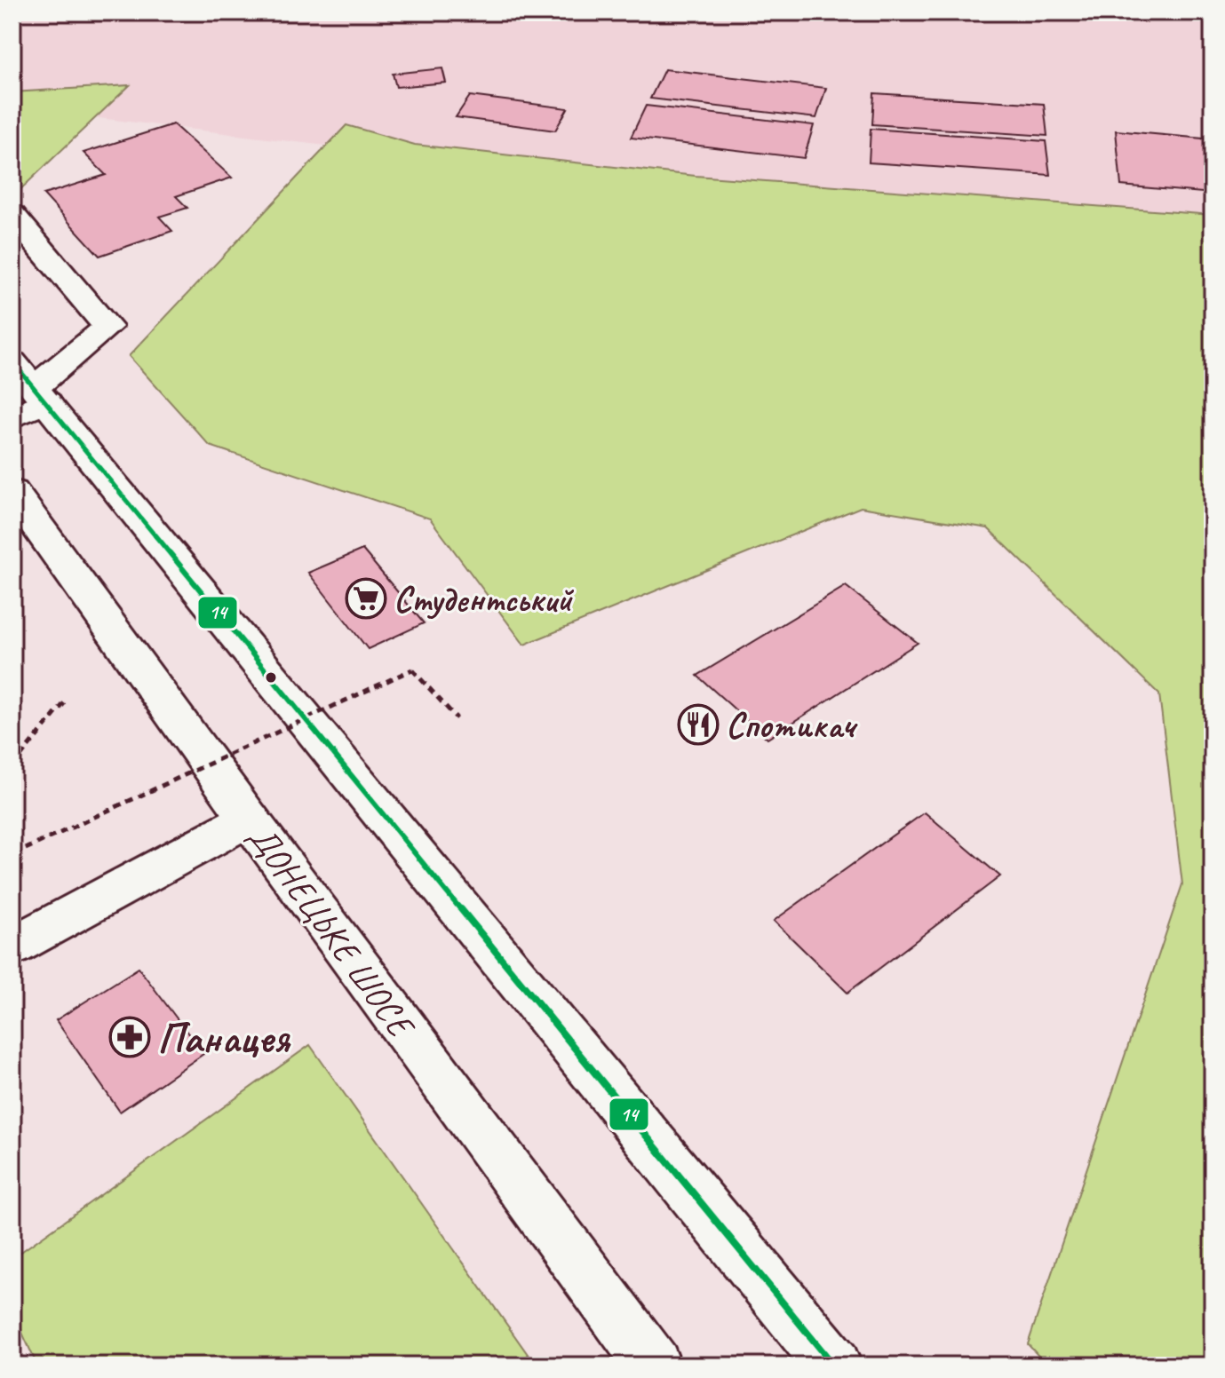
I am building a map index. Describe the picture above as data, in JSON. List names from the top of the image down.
{
  "streets": {
    "main road": ["ДОНЕЦЬКЕ ШОСЕ"]
  },
  "places": {
    "supermarket": ["Студентський"],
    "restaurant": ["Спотикач"],
    "pharmacy": ["Панацея"]
  },
  "lines": ["transit line 14"]
}
